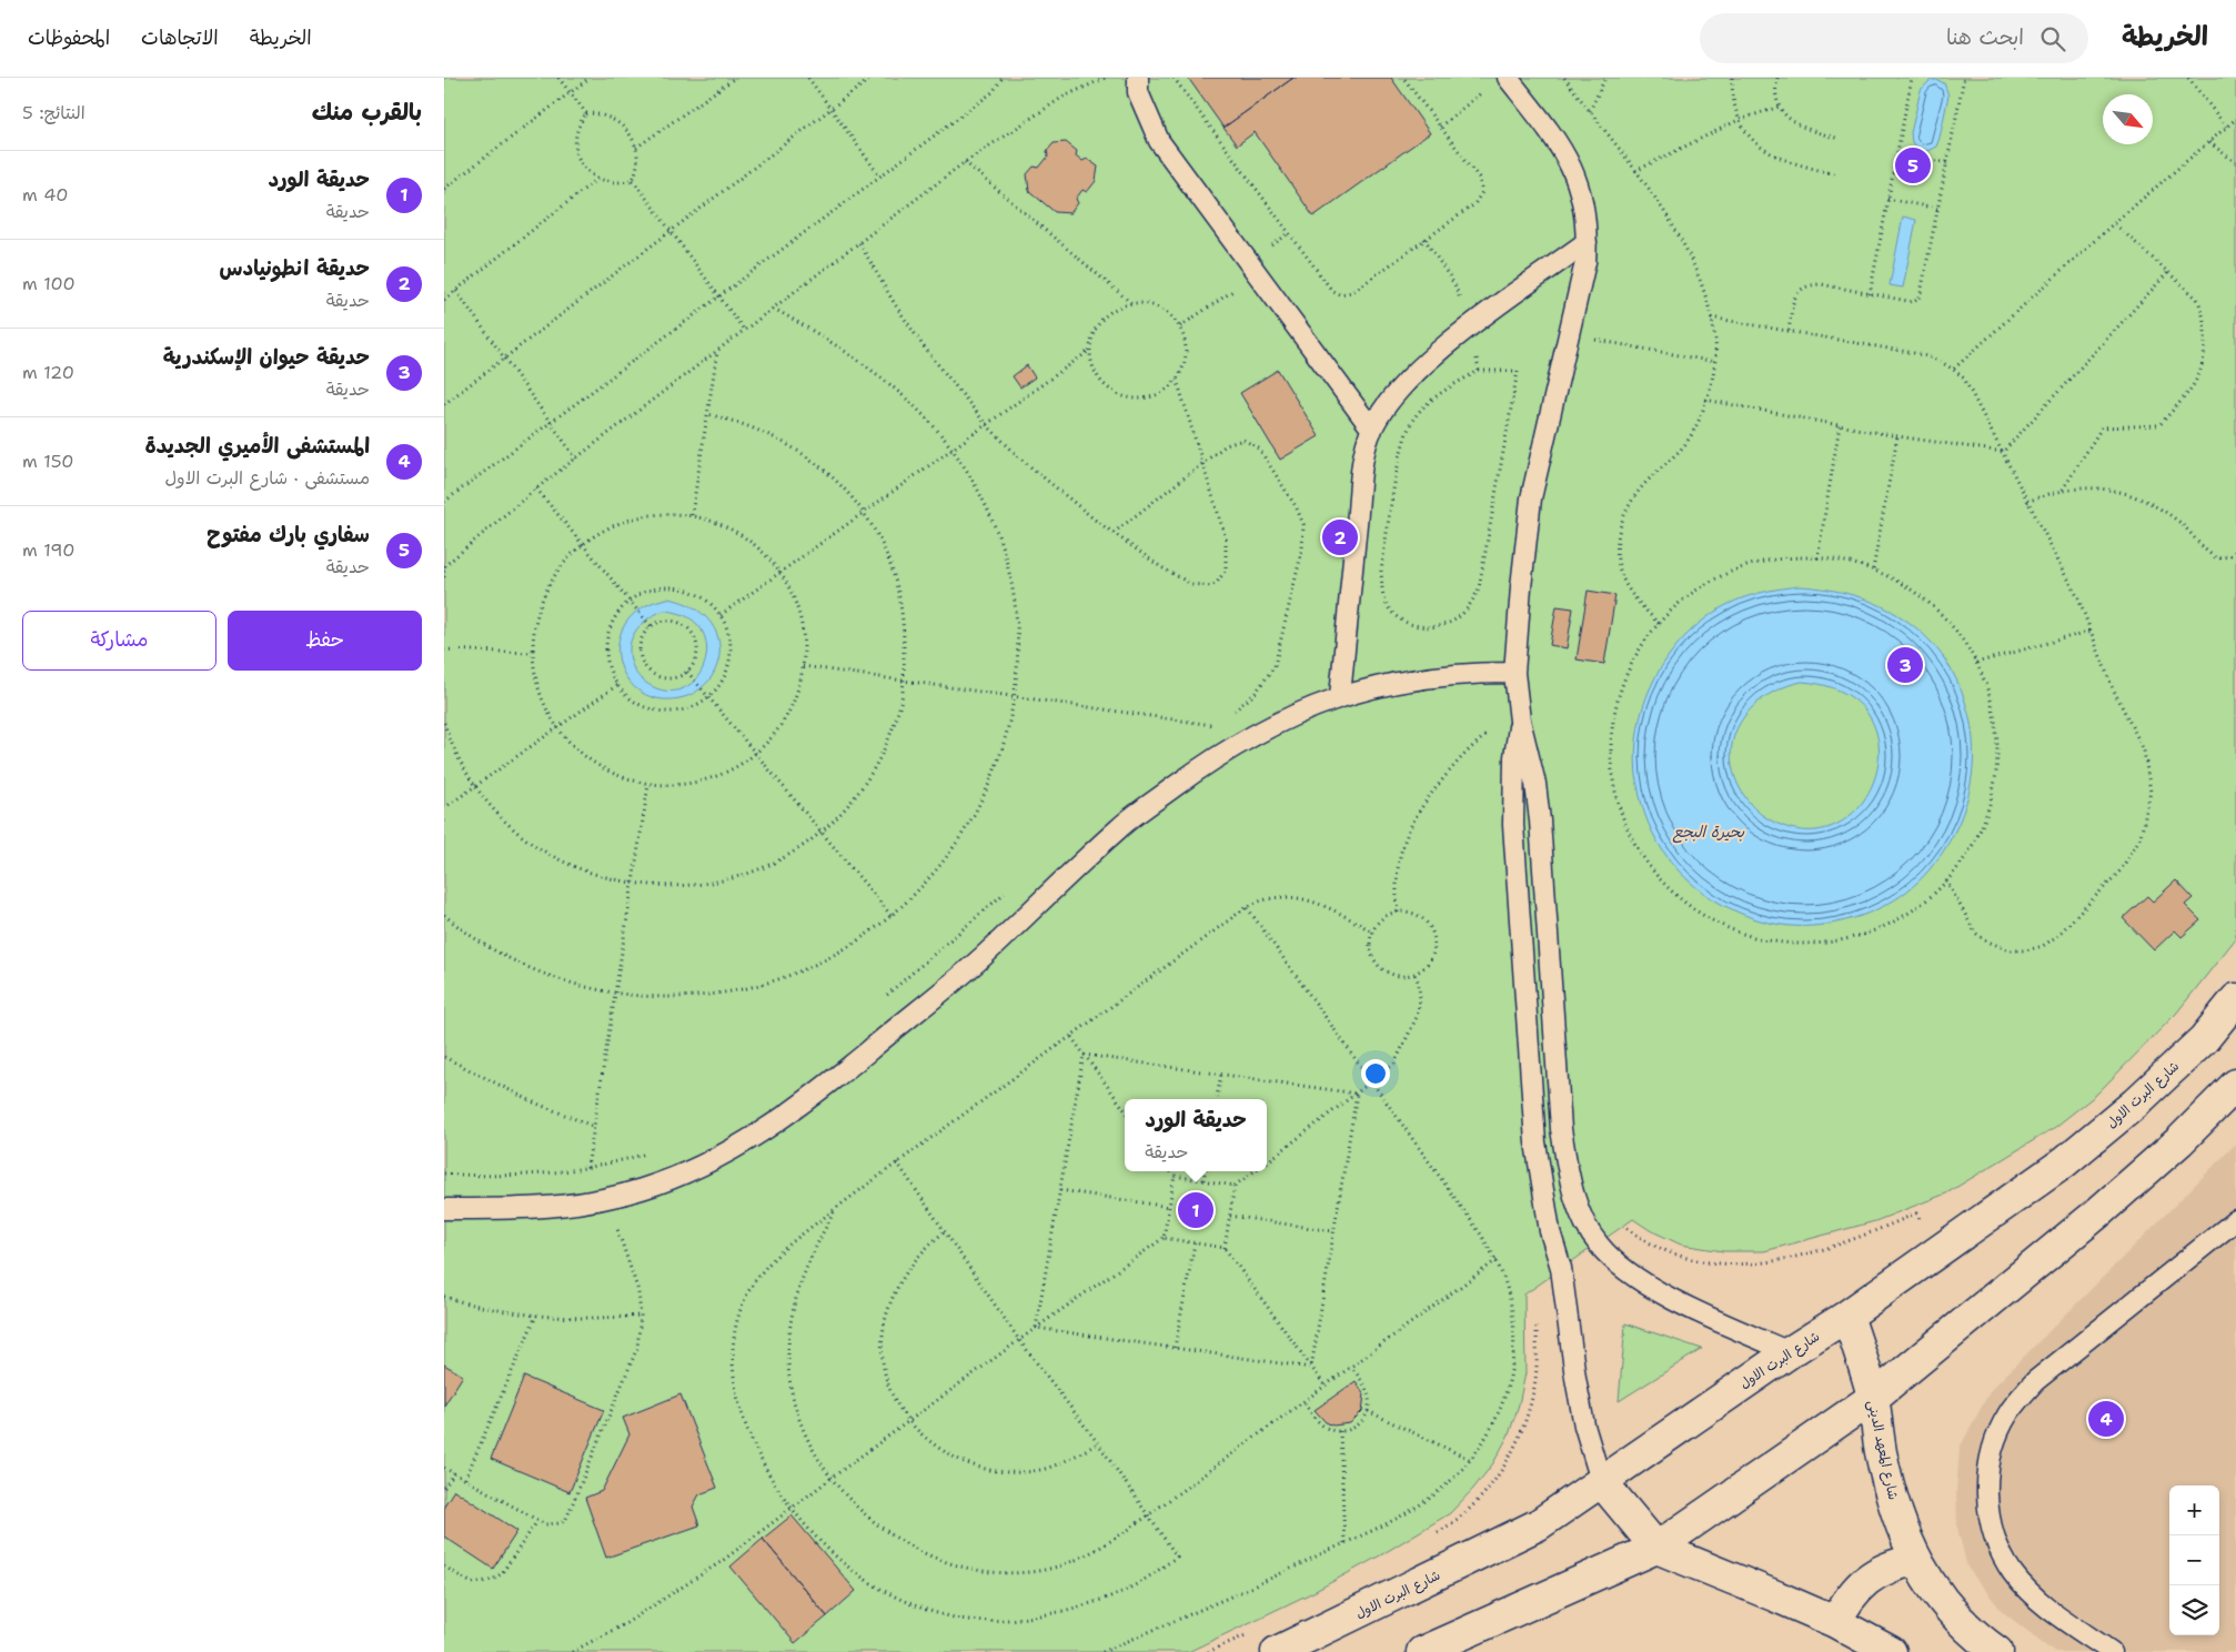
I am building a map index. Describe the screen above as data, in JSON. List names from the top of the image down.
{
  "streets": {
    "main road": ["شارع البرت الاول", "شارع المعهد الدينى"]
  },
  "crossings": [
    ["شارع البرت الاول", "شارع المعهد الدينى"]
  ],
  "water": ["بحيرة البجع"],
  "north": "bottom right",
  "page": {
    "header": "الخريطة",
    "search": "ابحث هنا",
    "nav": ["الخريطة", "الاتجاهات", "المحفوظات"],
    "heading": ["بالقرب منك", "النتائج: 5"],
    "pins": [
      "5",
      "2",
      "3",
      "1",
      "4"
    ],
    "list": [
      {
        "mark": "1",
        "name": "حديقة الورد",
        "note": "حديقة",
        "value": "40 m"
      },
      {
        "mark": "2",
        "name": "حديقة انطونيادس",
        "note": "حديقة",
        "value": "100 m"
      },
      {
        "mark": "3",
        "name": "حديقة حيوان الإسكندرية",
        "note": "حديقة",
        "value": "120 m"
      },
      {
        "mark": "4",
        "name": "المستشفى الأميري الجديدة",
        "note": "مستشفى · شارع البرت الاول",
        "value": "150 m"
      },
      {
        "mark": "5",
        "name": "سفاري بارك مفتوح",
        "note": "حديقة",
        "value": "190 m"
      }
    ],
    "buttons": ["حفظ", "مشاركة"],
    "popup": ["حديقة الورد", "حديقة"],
    "map_buttons": ["+", "−"]
  }
}
